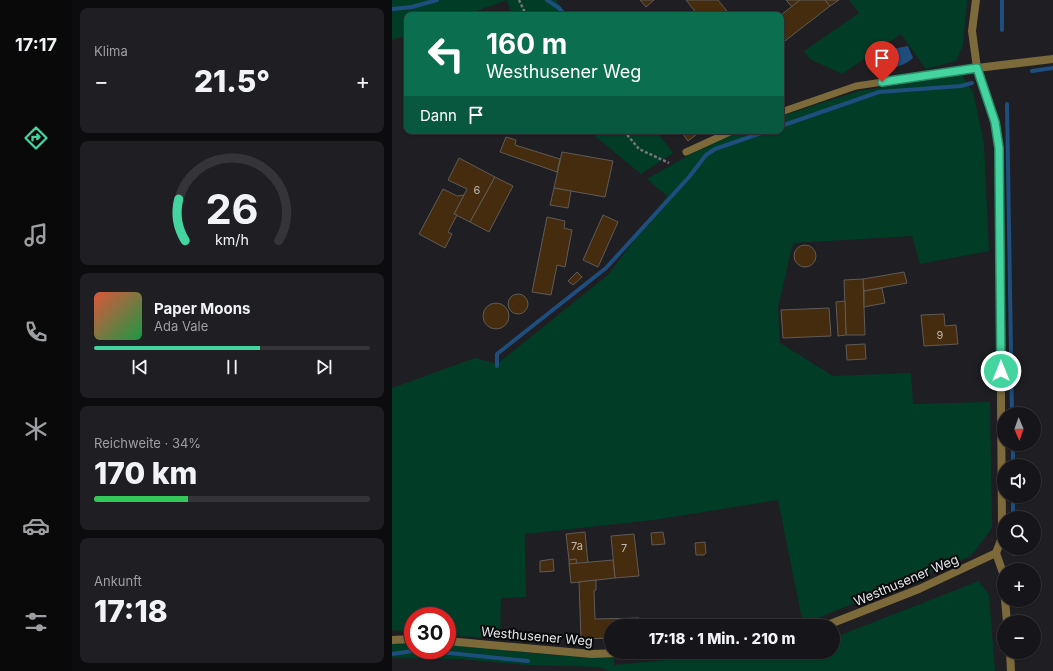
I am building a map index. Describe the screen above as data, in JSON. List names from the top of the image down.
{
  "streets": {
    "street": ["Westhusener Weg"]
  },
  "house_numbers": [
    "6",
    "9",
    "7a",
    "7"
  ],
  "north": "bottom",
  "page": {
    "tabs": "17:17",
    "tile": [
      "Klima",
      ["Reichweite · 34%", "170 km"],
      ["Ankunft", "17:18"]
    ],
    "turn": ["160 m", "Westhusener Weg"],
    "heat": ["−", "21.5°", "+"],
    "then": "Dann",
    "song": ["Paper Moons", "Ada Vale"],
    "map_buttons": ["+", "−"],
    "limit": "30",
    "trip": "17:18 · 1 Min. · 210 m",
    "gauge": ["26", "km/h"]
  }
}
